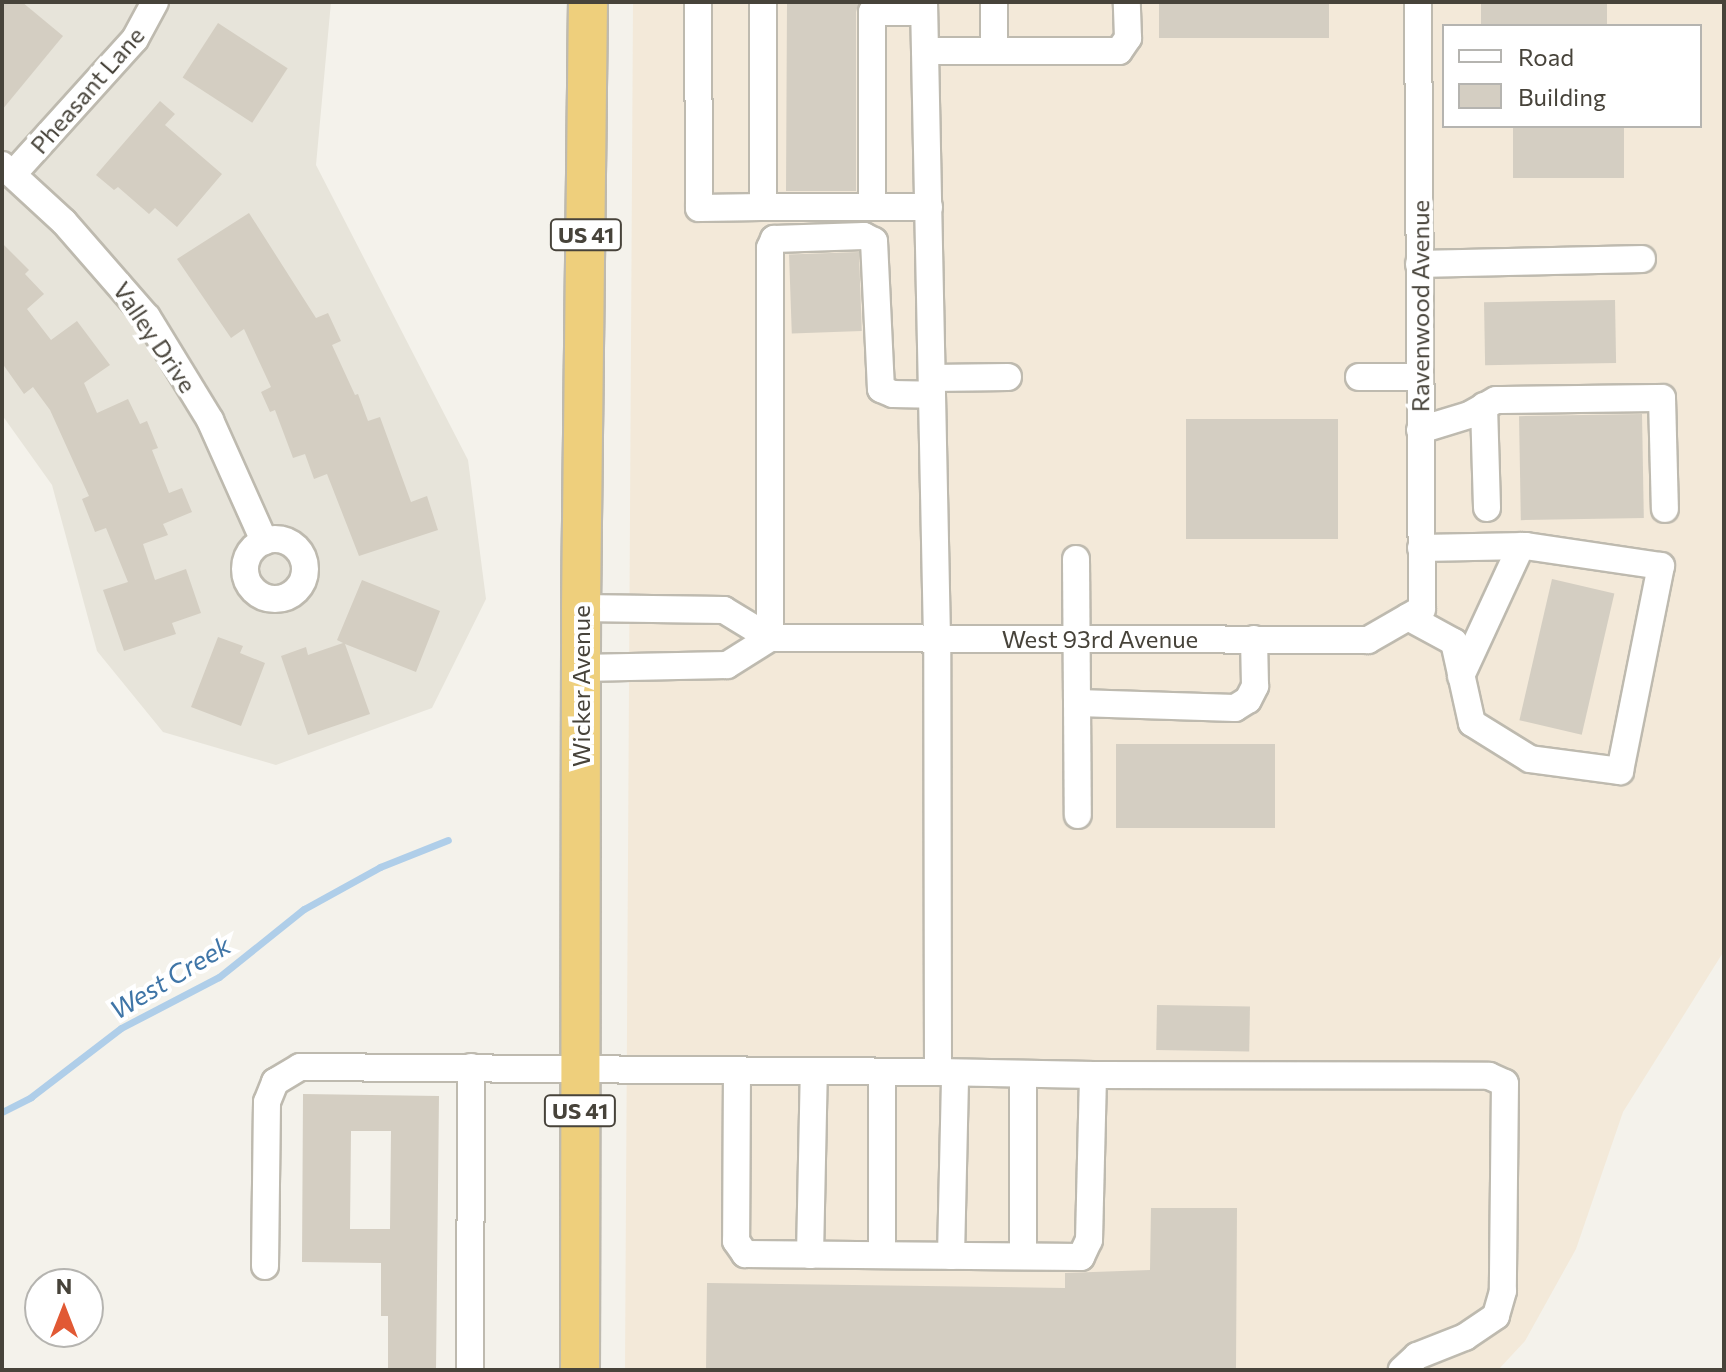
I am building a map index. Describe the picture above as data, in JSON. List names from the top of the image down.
{
  "streets": {
    "highway": ["US 41", "Wicker Avenue"],
    "street": [
      "Pheasant Lane",
      "Ravenwood Avenue",
      "Valley Drive",
      "West 93rd Avenue"
    ]
  },
  "crossings": [
    ["Pheasant Lane", "Valley Drive"],
    ["Ravenwood Avenue", "West 93rd Avenue"]
  ],
  "water": ["West Creek"],
  "legend": ["Road", "Building"],
  "north": "top"
}
